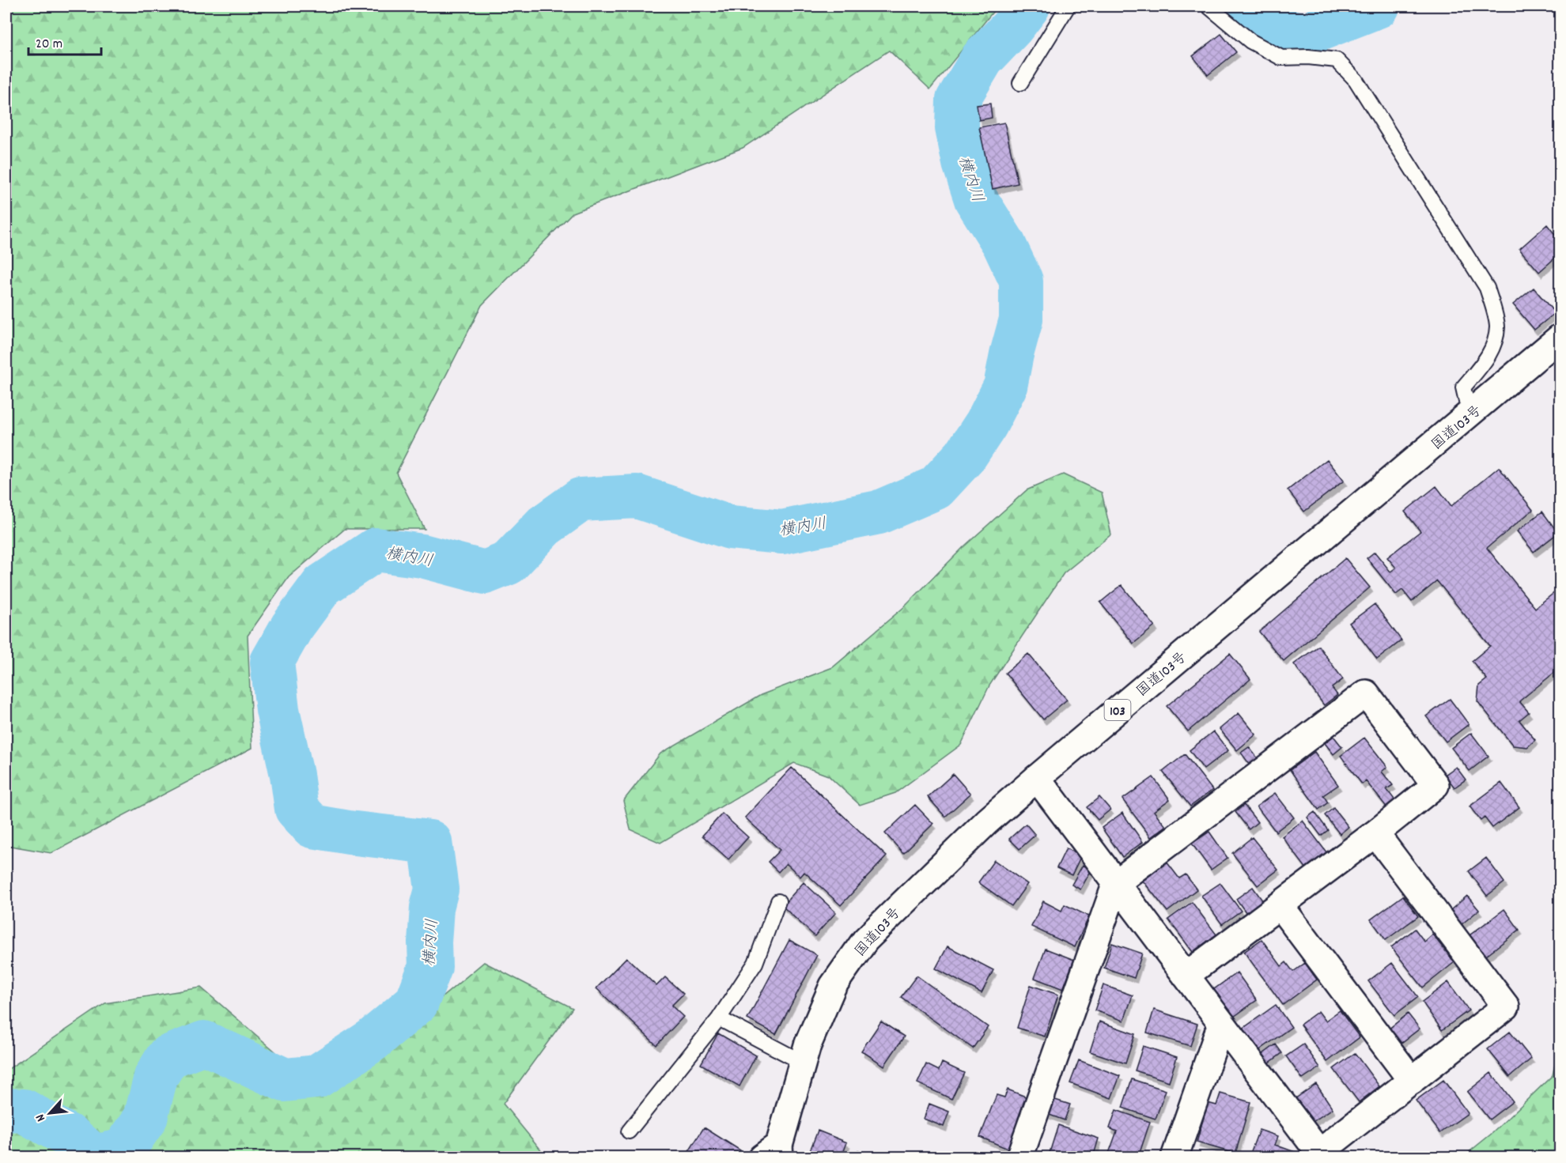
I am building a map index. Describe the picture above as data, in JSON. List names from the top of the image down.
{
  "streets": {
    "main road": ["国道103号", "103"]
  },
  "water": ["横内川"],
  "scale_bar": "20 m",
  "north": "bottom left"
}
